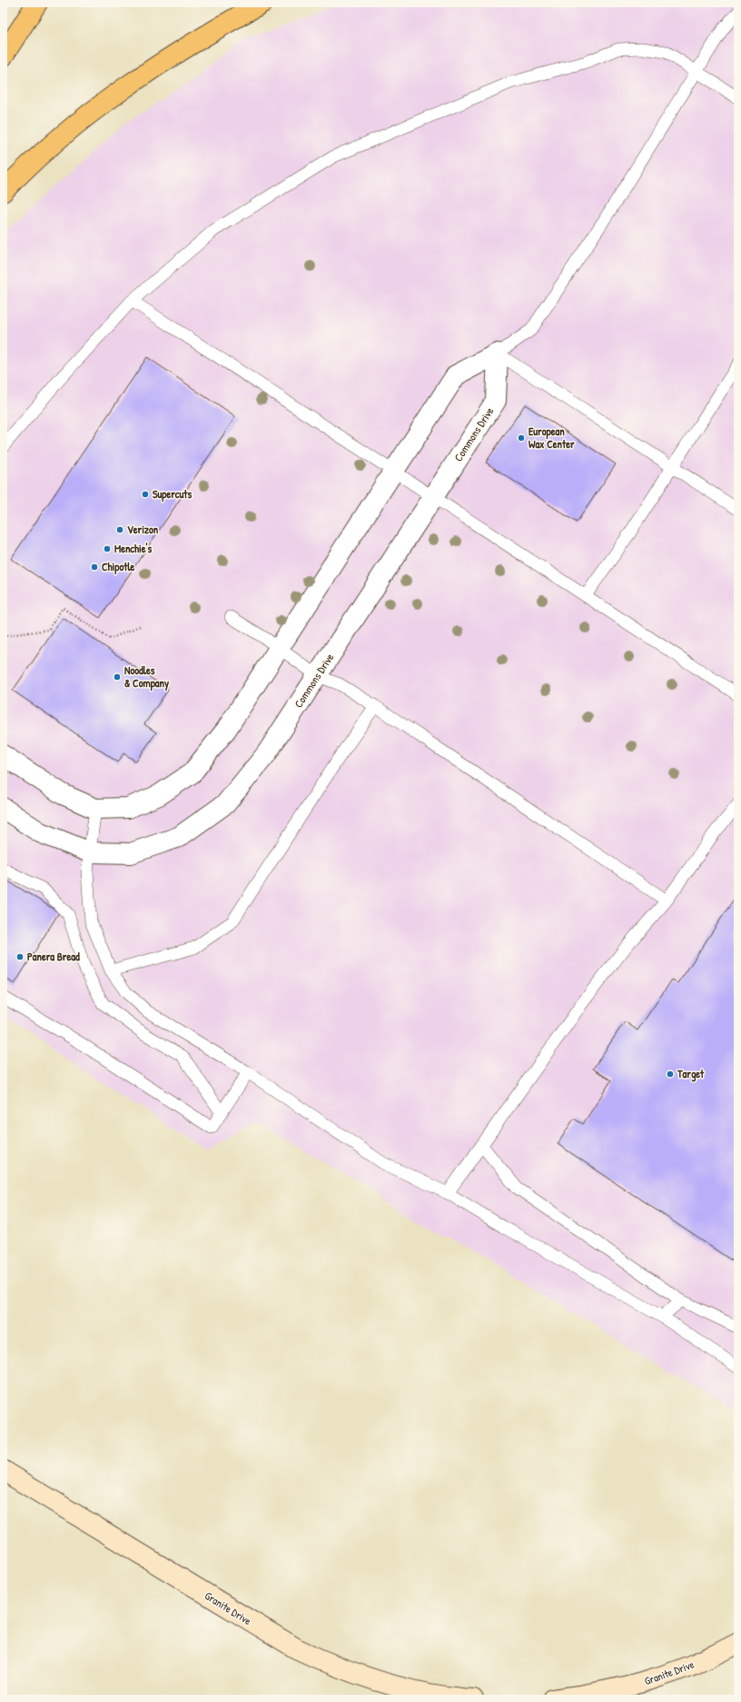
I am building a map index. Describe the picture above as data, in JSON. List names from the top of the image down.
{
  "streets": {
    "street": ["Commons Drive", "Granite Drive"]
  },
  "places": [
    "European Wax Center",
    "Supercuts",
    "Verizon",
    "Menchie's",
    "Chipotle",
    "Noodles & Company",
    "Panera Bread",
    "Target"
  ]
}
